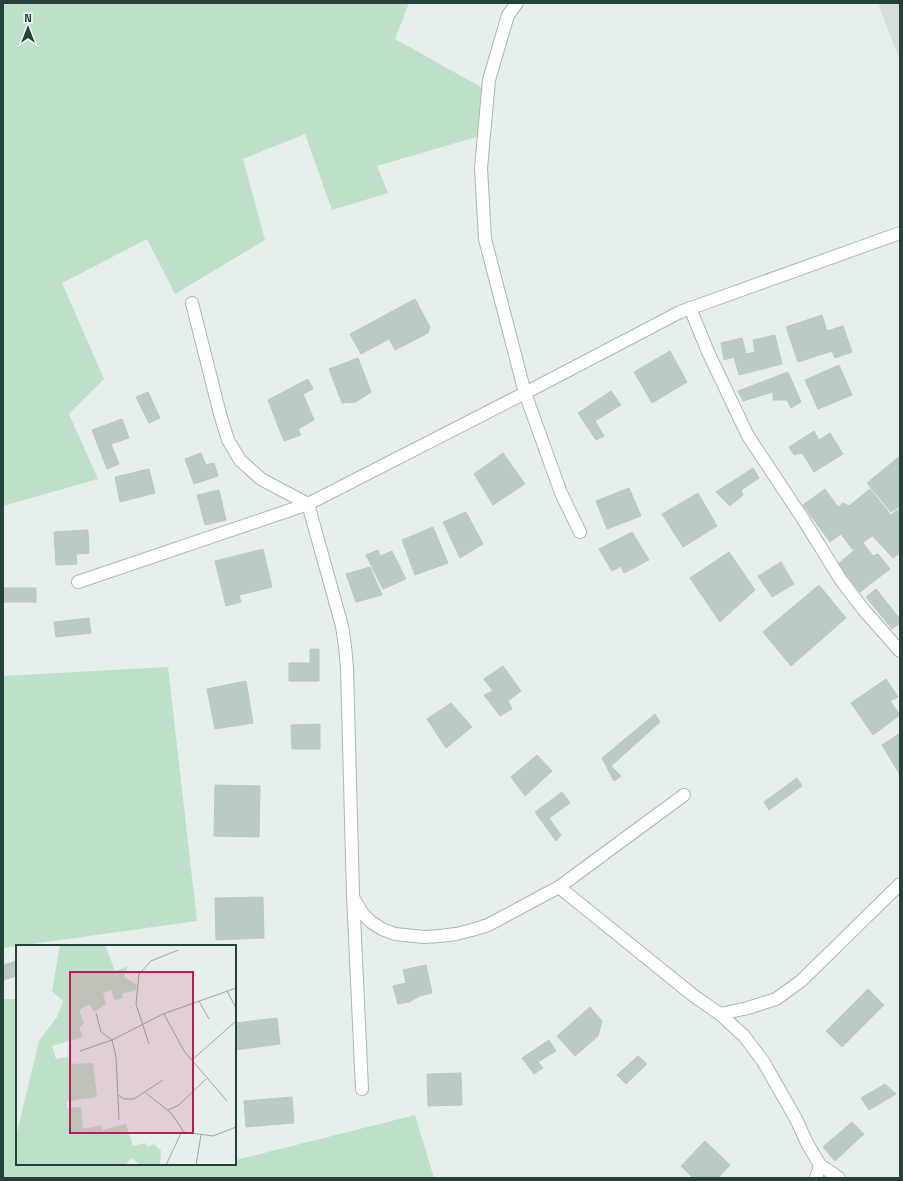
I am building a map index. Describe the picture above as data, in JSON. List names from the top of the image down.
{
  "north": "top"
}
